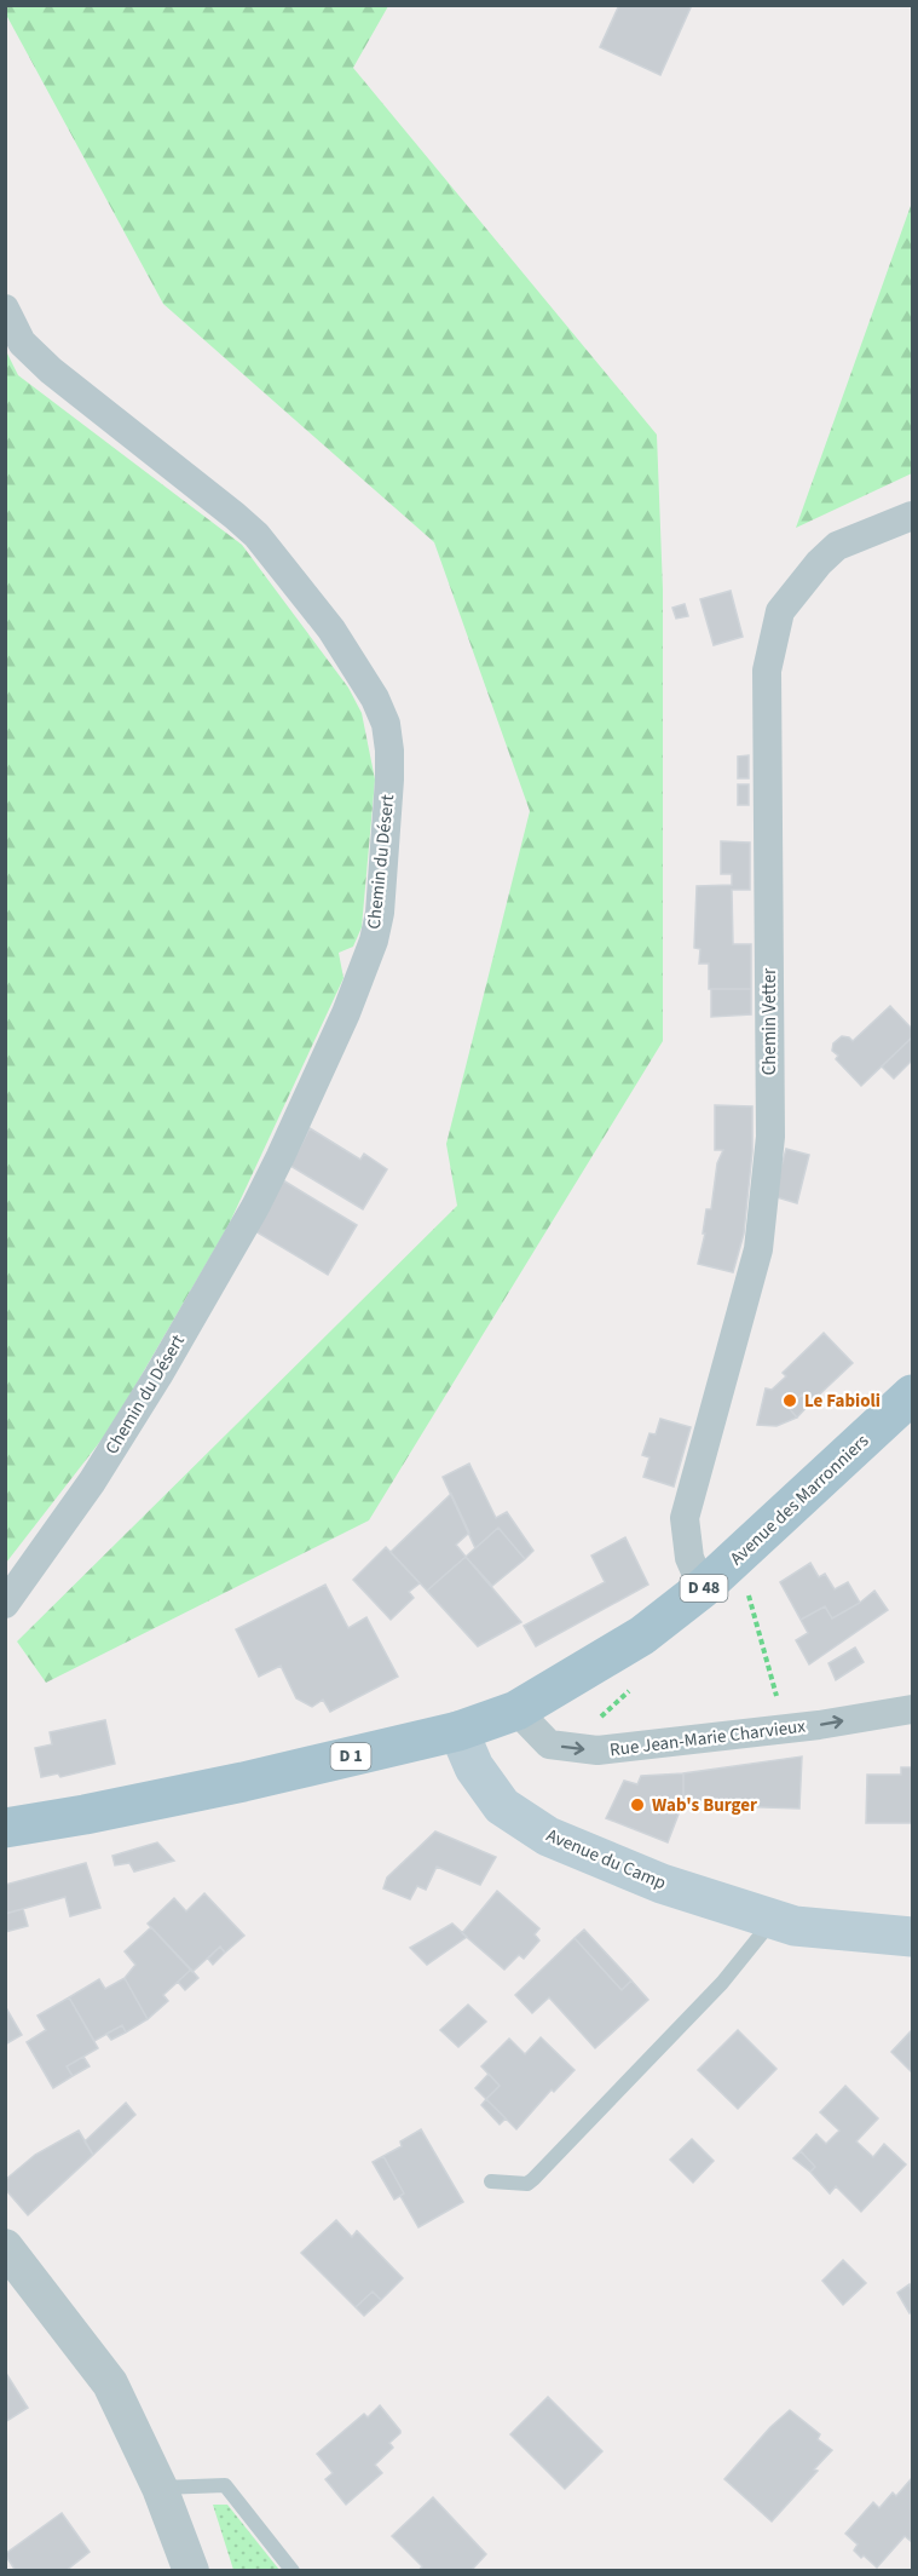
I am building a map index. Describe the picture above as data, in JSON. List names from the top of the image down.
{
  "streets": {
    "main road": [
      "Avenue des Marronniers",
      "D 48",
      "D 1",
      "Avenue du Camp"
    ],
    "street": ["Chemin du Désert", "Chemin Vetter", "Rue Jean-Marie Charvieux"]
  },
  "crossings": [
    ["Chemin Vetter", "Avenue des Marronniers"],
    ["Avenue des Marronniers", "Rue Jean-Marie Charvieux"],
    ["Avenue des Marronniers", "D 1"],
    ["Avenue des Marronniers", "Avenue du Camp"],
    ["D 1", "Avenue du Camp"]
  ],
  "one_way": ["Rue Jean-Marie Charvieux"],
  "places": ["Le Fabioli", "Wab's Burger"]
}
